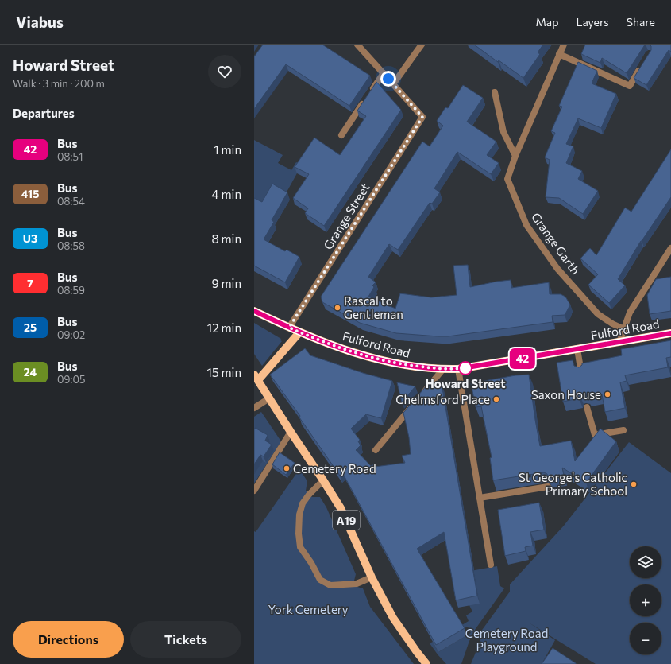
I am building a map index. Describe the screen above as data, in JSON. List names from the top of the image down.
{
  "streets": {
    "main road": ["Fulford Road", "A19"],
    "street": ["Grange Street", "Grange Garth"]
  },
  "crossings": [
    ["Grange Street", "Fulford Road"]
  ],
  "parks": ["York Cemetery", "Cemetery Road Playground"],
  "places": [
    "Rascal to Gentleman",
    "Howard Street",
    "Saxon House",
    "Chelmsford Place",
    "Cemetery Road",
    "St George's Catholic Primary School"
  ],
  "lines": ["bus line 42"],
  "page": {
    "header": "Viabus",
    "nav": ["Map", "Layers", "Share"],
    "heading": [
      ["Howard Street", "Walk · 3 min · 200 m"],
      "Departures"
    ],
    "on_map": "42",
    "list": [
      {
        "mark": "42",
        "name": "Bus",
        "note": "08:51",
        "value": "1 min"
      },
      {
        "mark": "415",
        "name": "Bus",
        "note": "08:54",
        "value": "4 min"
      },
      {
        "mark": "U3",
        "name": "Bus",
        "note": "08:58",
        "value": "8 min"
      },
      {
        "mark": "7",
        "name": "Bus",
        "note": "08:59",
        "value": "9 min"
      },
      {
        "mark": "25",
        "name": "Bus",
        "note": "09:02",
        "value": "12 min"
      },
      {
        "mark": "24",
        "name": "Bus",
        "note": "09:05",
        "value": "15 min"
      }
    ],
    "map_buttons": ["+", "−"],
    "buttons": ["Directions", "Tickets"]
  }
}
